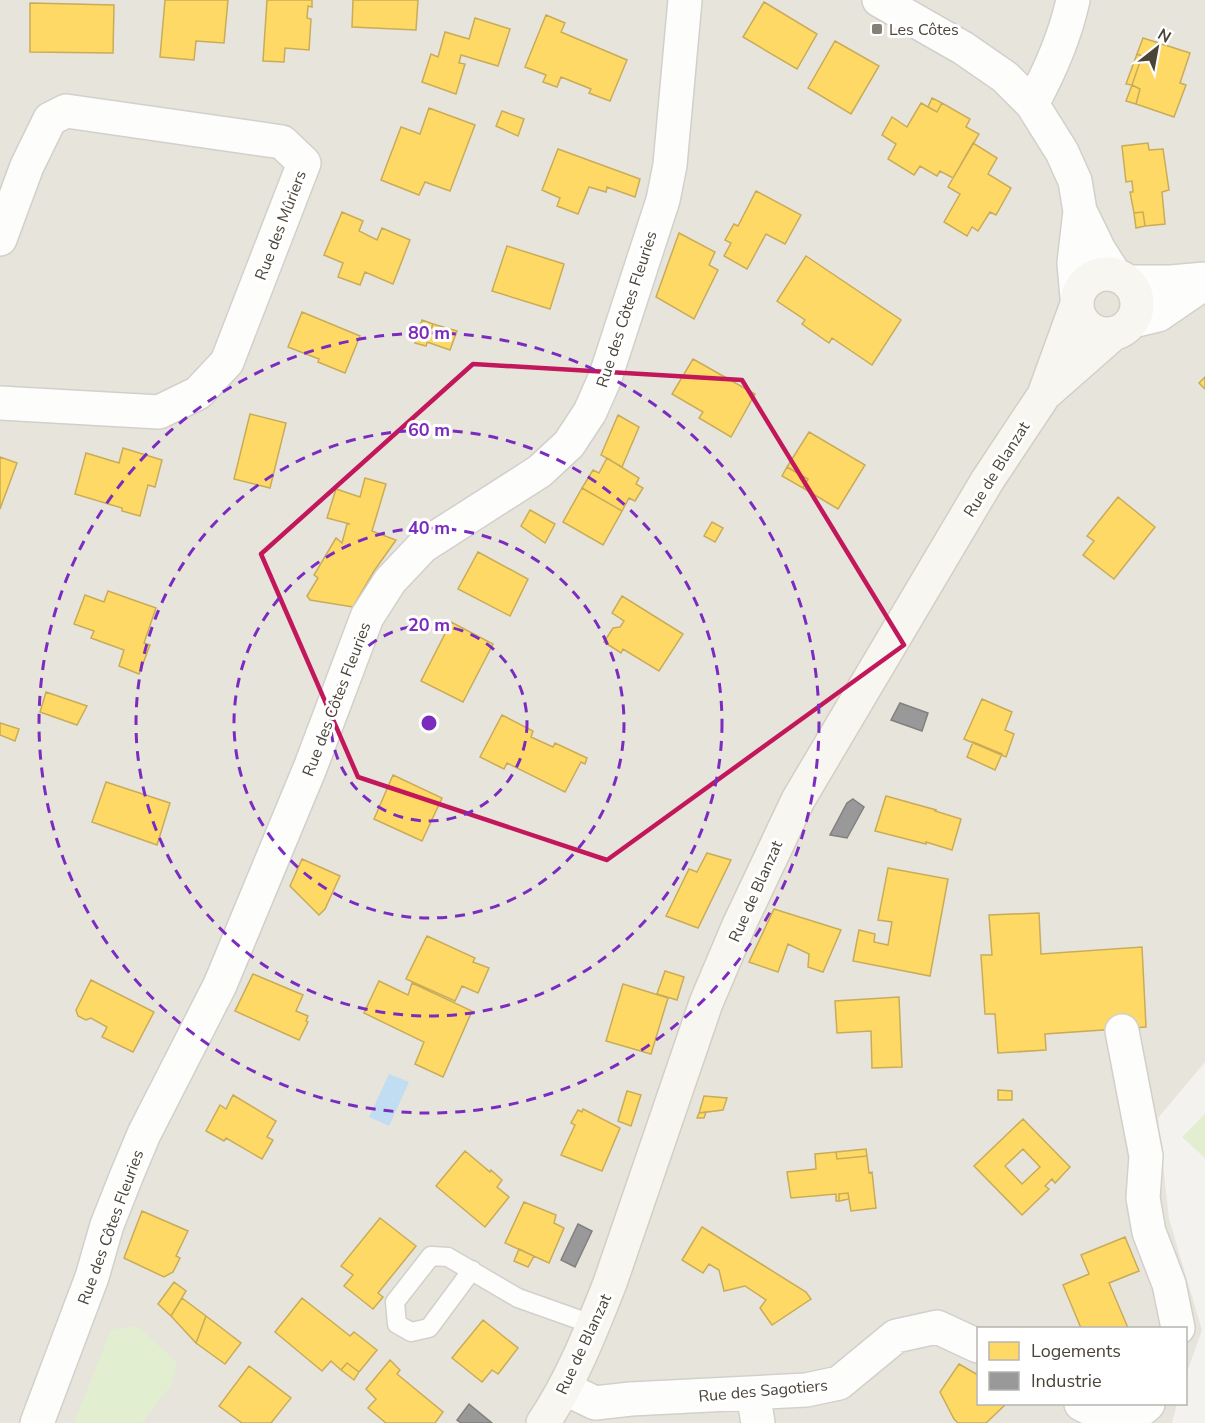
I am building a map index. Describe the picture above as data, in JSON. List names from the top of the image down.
{
  "streets": {
    "street": [
      "Rue des Mûriers",
      "Rue des Côtes Fleuries",
      "Rue de Blanzat",
      "Rue des Sagotiers"
    ]
  },
  "crossings": [
    ["Rue de Blanzat", "Rue des Sagotiers"]
  ],
  "places": {
    "transit": ["Les Côtes"]
  },
  "legend": ["Logements", "Industrie"],
  "north": "top right",
  "rings": [
    "80 m",
    "60 m",
    "40 m",
    "20 m"
  ]
}
